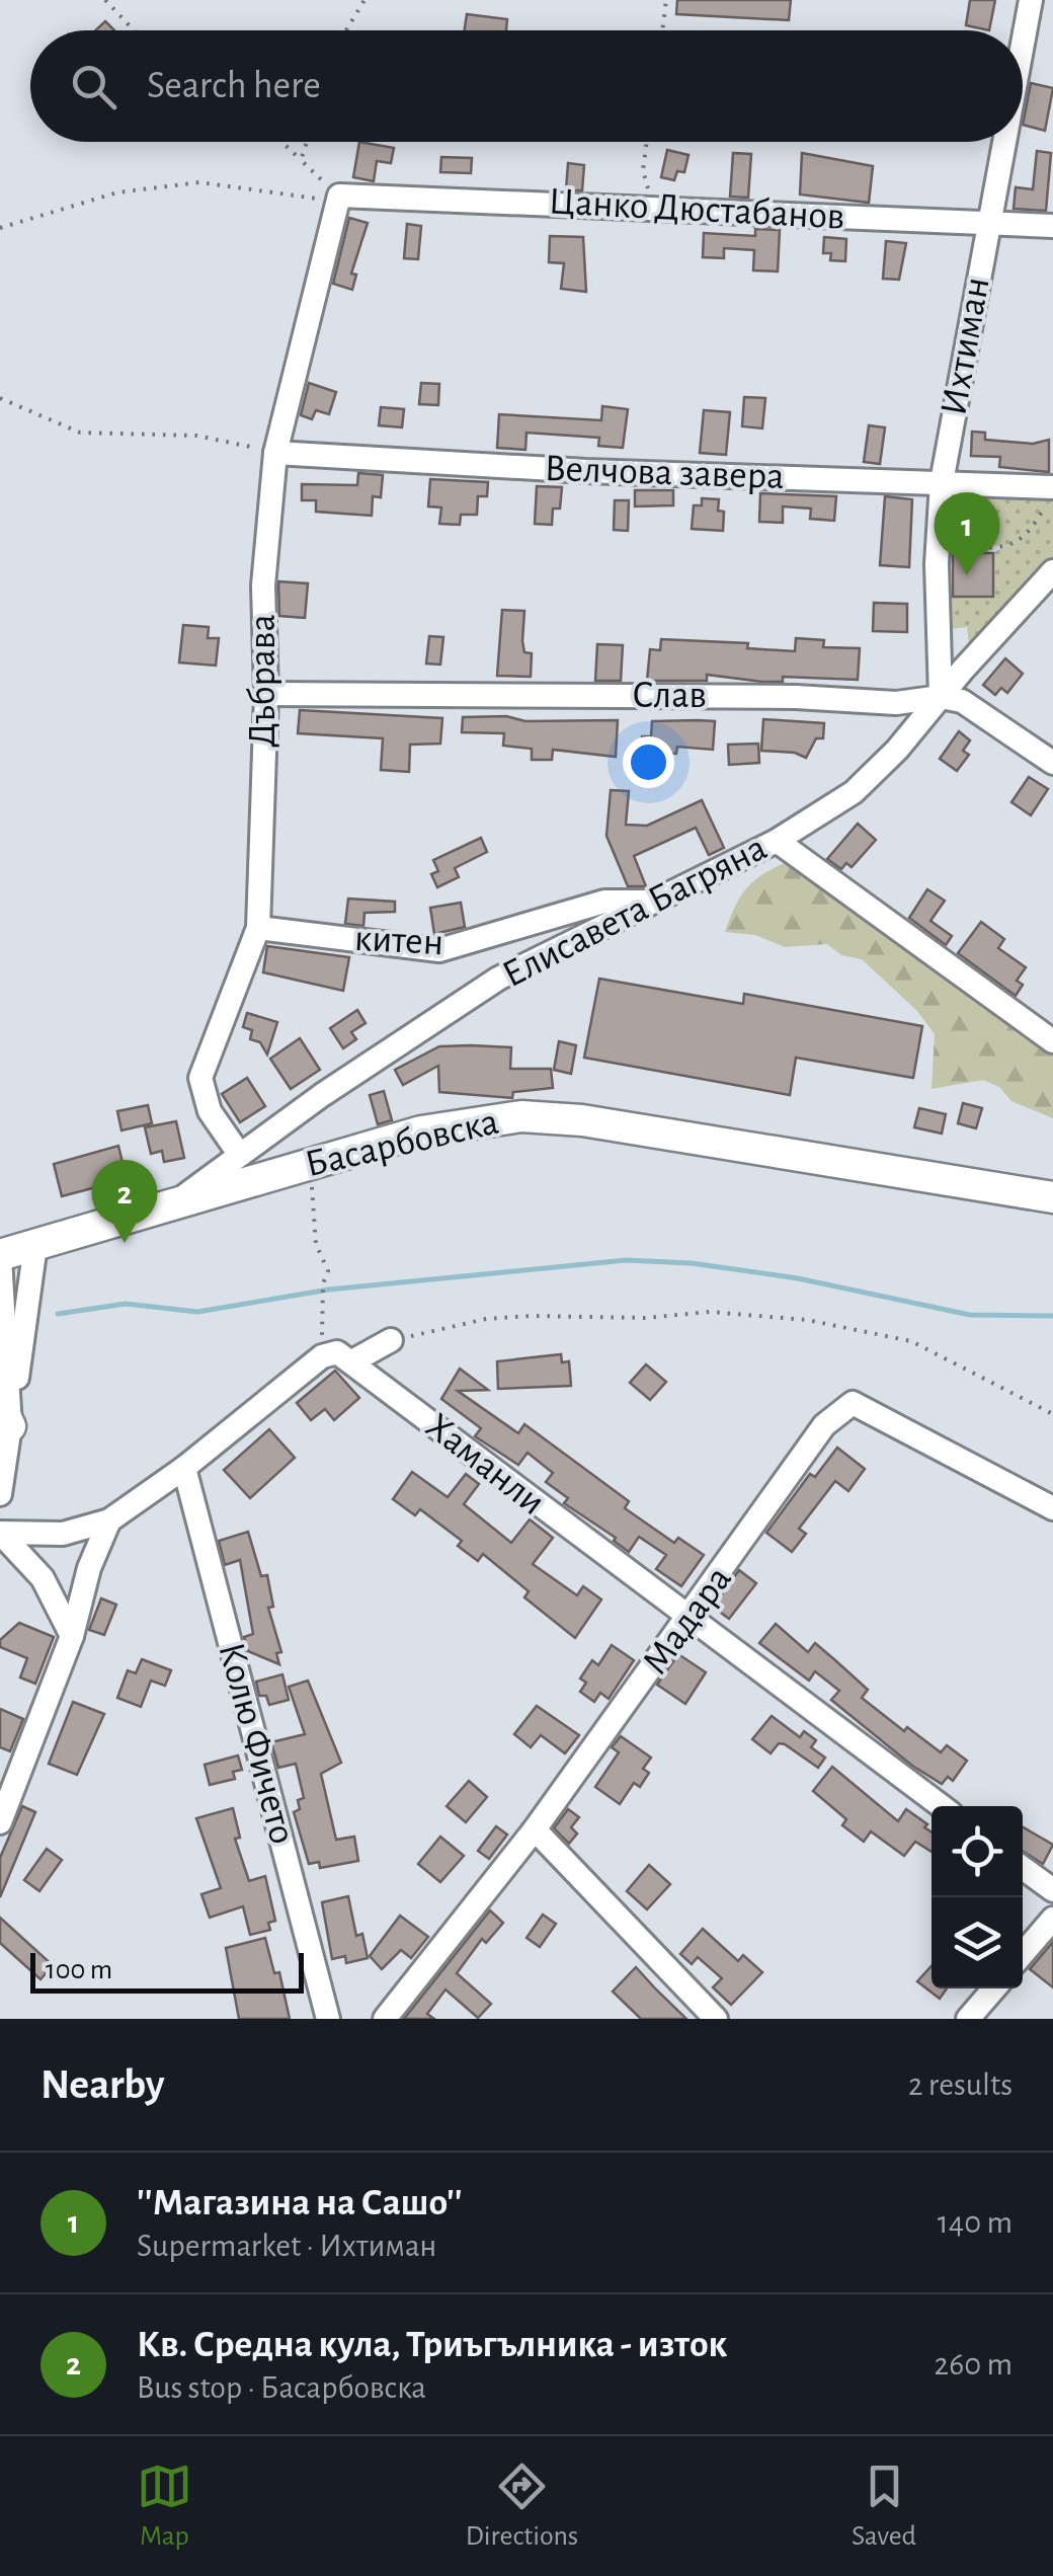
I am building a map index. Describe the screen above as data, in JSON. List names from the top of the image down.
{
  "streets": {
    "street": [
      "Цанко Дюстабанов",
      "Ихтиман",
      "Велчова завера",
      "Дъбрава",
      "Слав",
      "Елисавета Багряна",
      "китен",
      "Басарбовска",
      "Хаманли",
      "Мадара",
      "Колю Фичето"
    ]
  },
  "crossings": [
    ["Цанко Дюстабанов", "Ихтиман"],
    ["Цанко Дюстабанов", "Дъбрава"],
    ["Ихтиман", "Велчова завера"],
    ["Ихтиман", "Слав"],
    ["Ихтиман", "Елисавета Багряна"],
    ["Велчова завера", "Дъбрава"],
    ["Дъбрава", "Слав"],
    ["Дъбрава", "Елисавета Багряна"],
    ["Дъбрава", "китен"],
    ["Слав", "Елисавета Багряна"],
    ["Елисавета Багряна", "китен"],
    ["Елисавета Багряна", "Басарбовска"],
    ["Хаманли", "Мадара"]
  ],
  "scale_bar": "100 m",
  "page": {
    "search": "Search here",
    "pins": ["1", "2"],
    "scale": "100 m",
    "heading": ["Nearby", "2 results"],
    "list": [
      {
        "mark": "1",
        "name": "''Магазина на Сашо''",
        "note": "Supermarket · Ихтиман",
        "value": "140 m"
      },
      {
        "mark": "2",
        "name": "Кв. Средна кула, Триъгълника - изток",
        "note": "Bus stop · Басарбовска",
        "value": "260 m"
      }
    ],
    "nav": ["Map", "Directions", "Saved"]
  }
}
